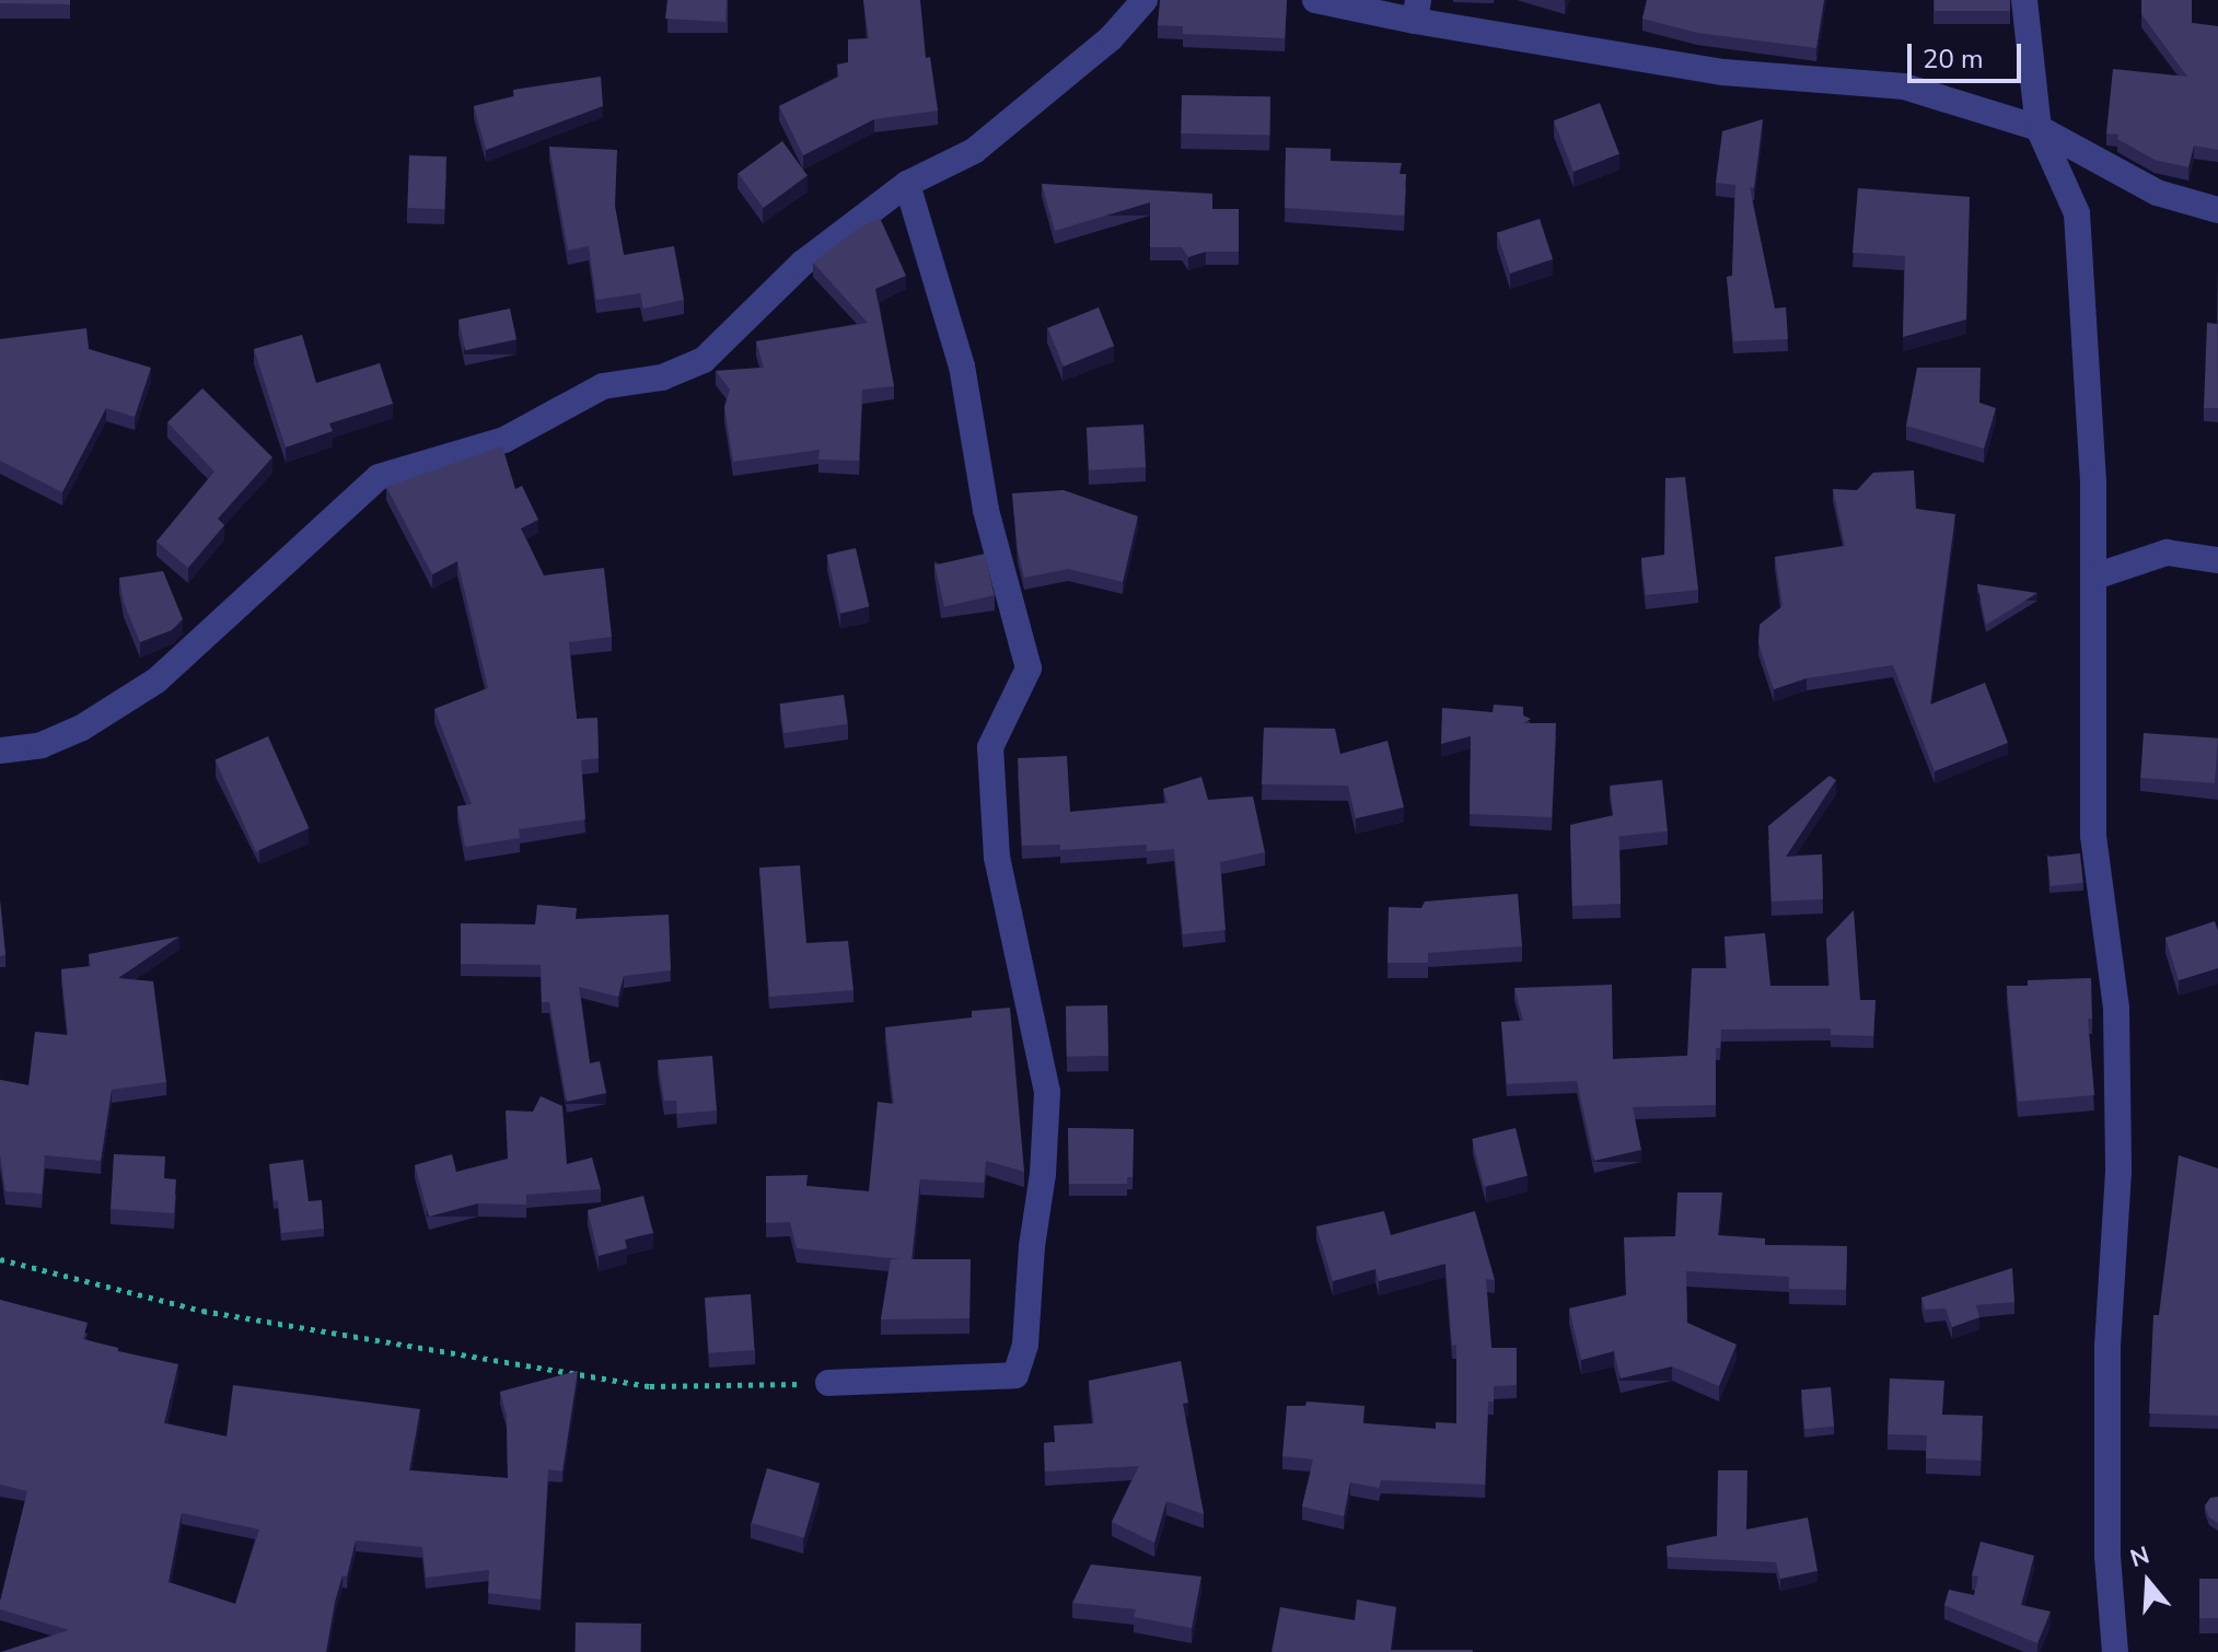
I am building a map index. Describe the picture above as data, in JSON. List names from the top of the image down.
{
  "scale_bar": "20 m",
  "north": "top"
}
